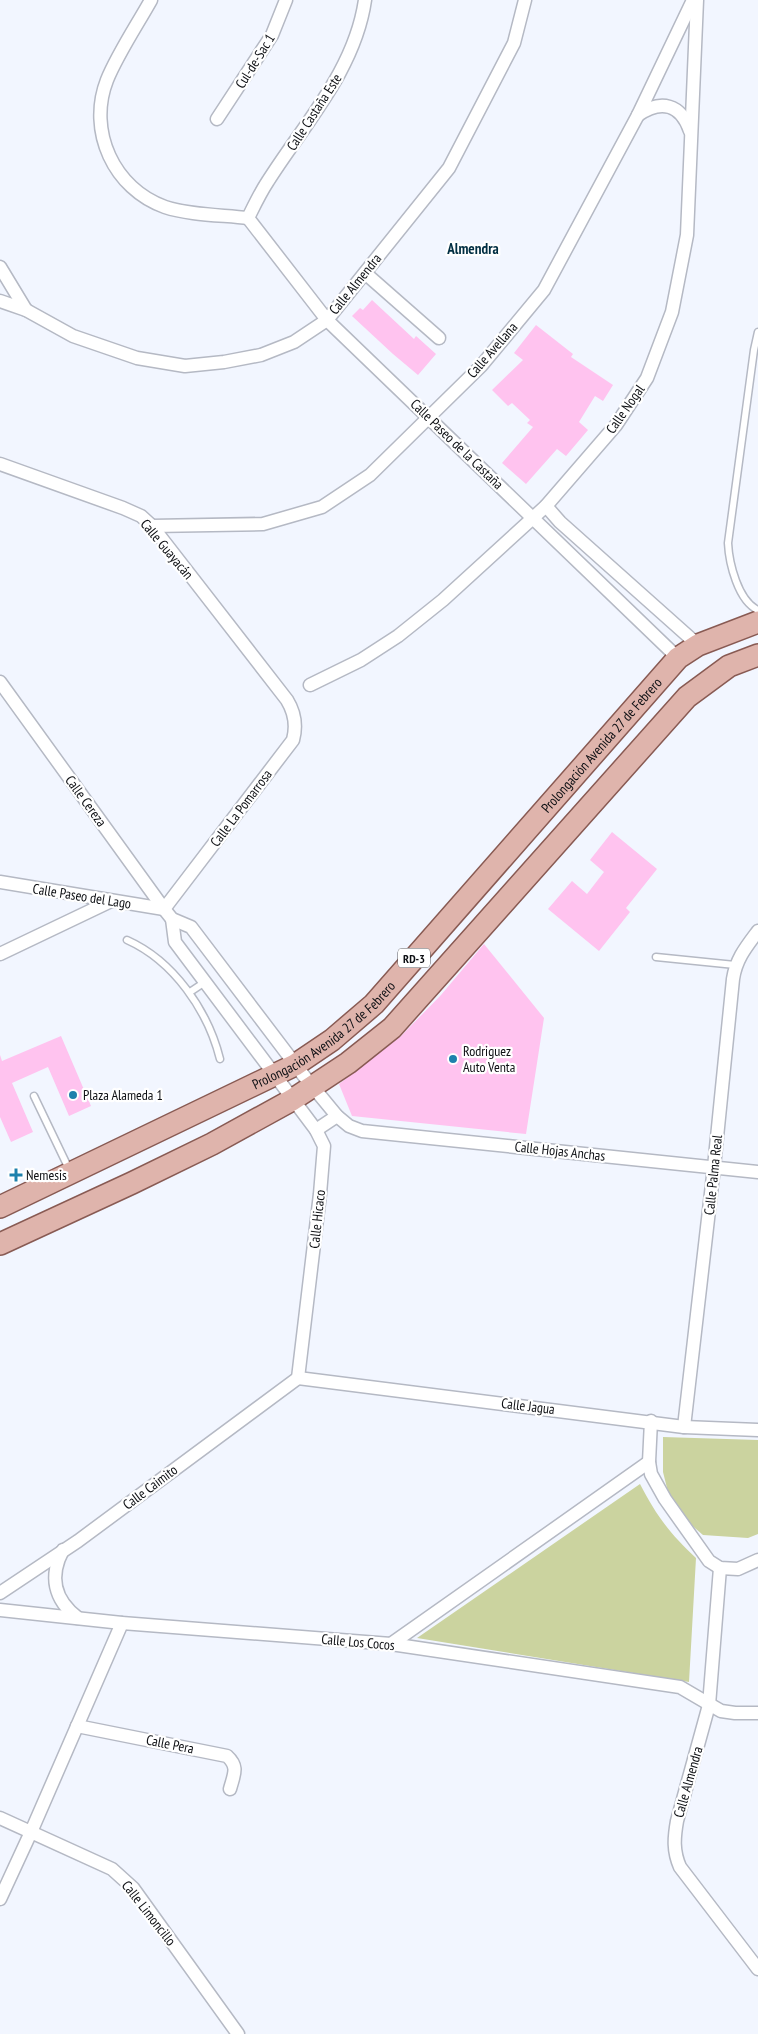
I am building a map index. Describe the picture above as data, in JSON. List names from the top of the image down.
{
  "streets": {
    "main road": ["Prolongación Avenida 27 de Febrero", "RD-3"],
    "street": [
      "Cul-de-Sac 1",
      "Calle Castaña Este",
      "Calle Almendra",
      "Calle Avellana",
      "Calle Nogal",
      "Calle Paseo de la Castaña",
      "Calle Guayacán",
      "Calle Cereza",
      "Calle La Pomarrosa",
      "Calle Paseo del Lago",
      "Calle Hojas Anchas",
      "Calle Palma Real",
      "Calle Hicaco",
      "Calle Jagua",
      "Calle Caimito",
      "Calle Los Cocos",
      "Calle Pera",
      "Calle Limoncillo"
    ]
  },
  "crossings": [
    ["Calle Castaña Este", "Calle Paseo de la Castaña"],
    ["Calle Almendra", "Calle Paseo de la Castaña"],
    ["Calle Almendra", "Calle Los Cocos"],
    ["Calle Avellana", "Calle Paseo de la Castaña"],
    ["Calle Avellana", "Calle Guayacán"],
    ["Calle Nogal", "Calle Paseo de la Castaña"],
    ["Calle Paseo de la Castaña", "Prolongación Avenida 27 de Febrero"],
    ["Calle Guayacán", "Calle La Pomarrosa"],
    ["Prolongación Avenida 27 de Febrero", "Calle Cereza"],
    ["Prolongación Avenida 27 de Febrero", "Calle Hicaco"],
    ["Calle Cereza", "Calle La Pomarrosa"],
    ["Calle Cereza", "Calle Paseo del Lago"],
    ["Calle Cereza", "RD-3"],
    ["Calle Cereza", "Calle Hojas Anchas"],
    ["Calle Cereza", "Calle Hicaco"],
    ["Calle La Pomarrosa", "Calle Paseo del Lago"],
    ["RD-3", "Calle Hicaco"],
    ["Calle Hojas Anchas", "Calle Palma Real"],
    ["Calle Palma Real", "Calle Jagua"],
    ["Calle Hicaco", "Calle Jagua"],
    ["Calle Hicaco", "Calle Caimito"],
    ["Calle Jagua", "Calle Caimito"]
  ],
  "districts": ["Almendra"],
  "places": {
    "other": ["Rodriguez Auto Venta", "Plaza Alameda 1"],
    "health": ["Nemesis"]
  }
}
